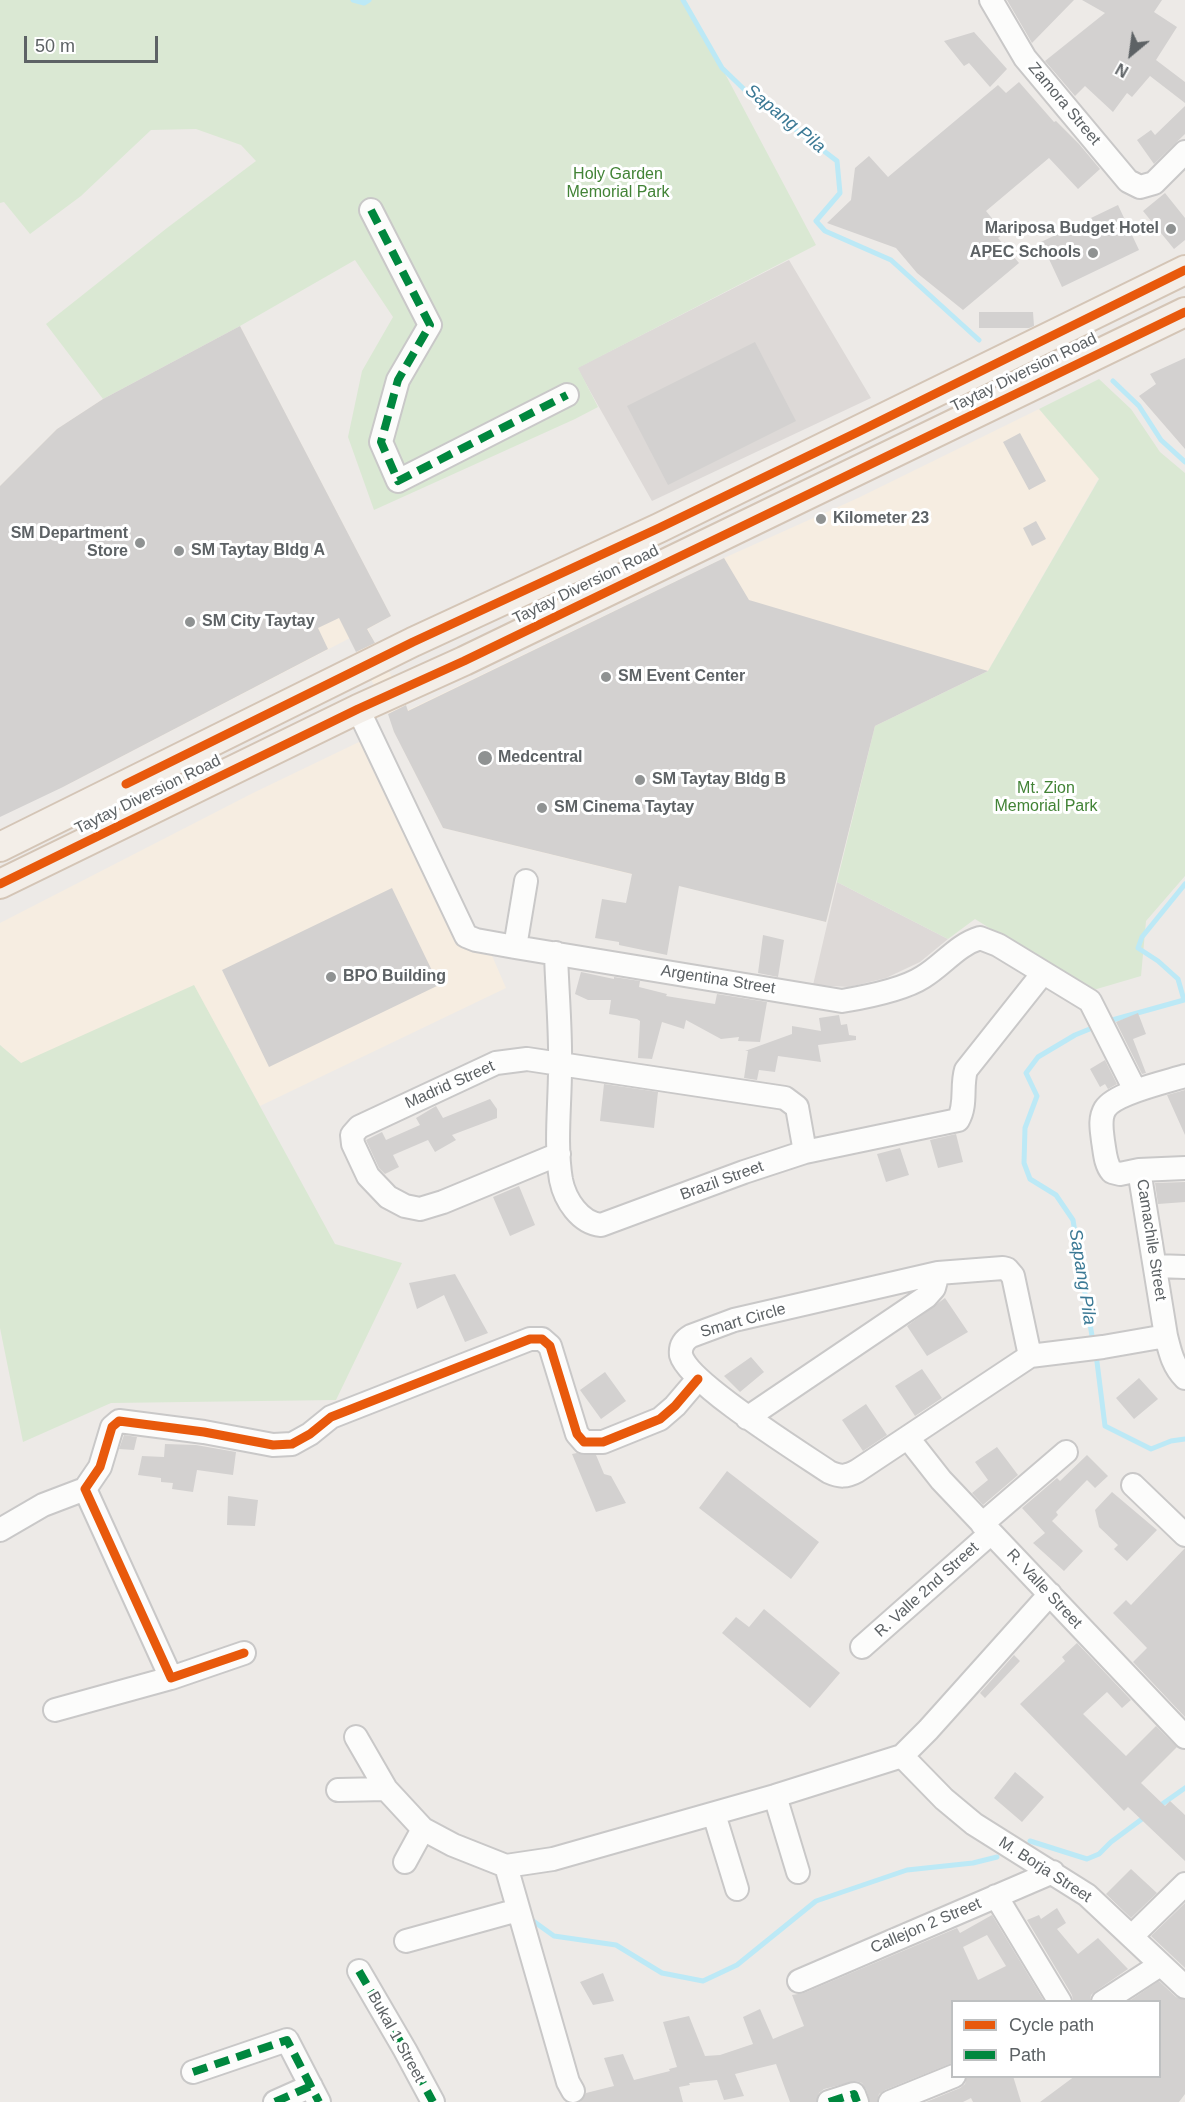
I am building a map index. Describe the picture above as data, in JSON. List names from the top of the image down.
{
  "streets": {
    "main road": ["Taytay Diversion Road"],
    "street": [
      "Zamora Street",
      "Argentina Street",
      "Madrid Street",
      "Brazil Street",
      "Camachile Street",
      "Smart Circle",
      "R. Valle Street",
      "R. Valle 2nd Street",
      "M. Borja Street",
      "Callejon 2 Street",
      "Bukal 1 Street"
    ]
  },
  "crossings": [
    ["Taytay Diversion Road", "Argentina Street"],
    ["Argentina Street", "Brazil Street"],
    ["Argentina Street", "Camachile Street"],
    ["Madrid Street", "Brazil Street"],
    ["Smart Circle", "R. Valle Street"],
    ["R. Valle Street", "R. Valle 2nd Street"],
    ["M. Borja Street", "Callejon 2 Street"]
  ],
  "water": ["Sapang Pila"],
  "parks": ["Holy Garden Memorial Park", "Mt. Zion Memorial Park"],
  "places": [
    "Mariposa Budget Hotel",
    "APEC Schools",
    "Kilometer 23",
    "SM Department Store",
    "SM Taytay Bldg A",
    "SM City Taytay",
    "SM Event Center",
    "Medcentral",
    "SM Taytay Bldg B",
    "SM Cinema Taytay",
    "BPO Building"
  ],
  "legend": ["Cycle path", "Path"],
  "scale_bar": "50 m",
  "north": "bottom left"
}
